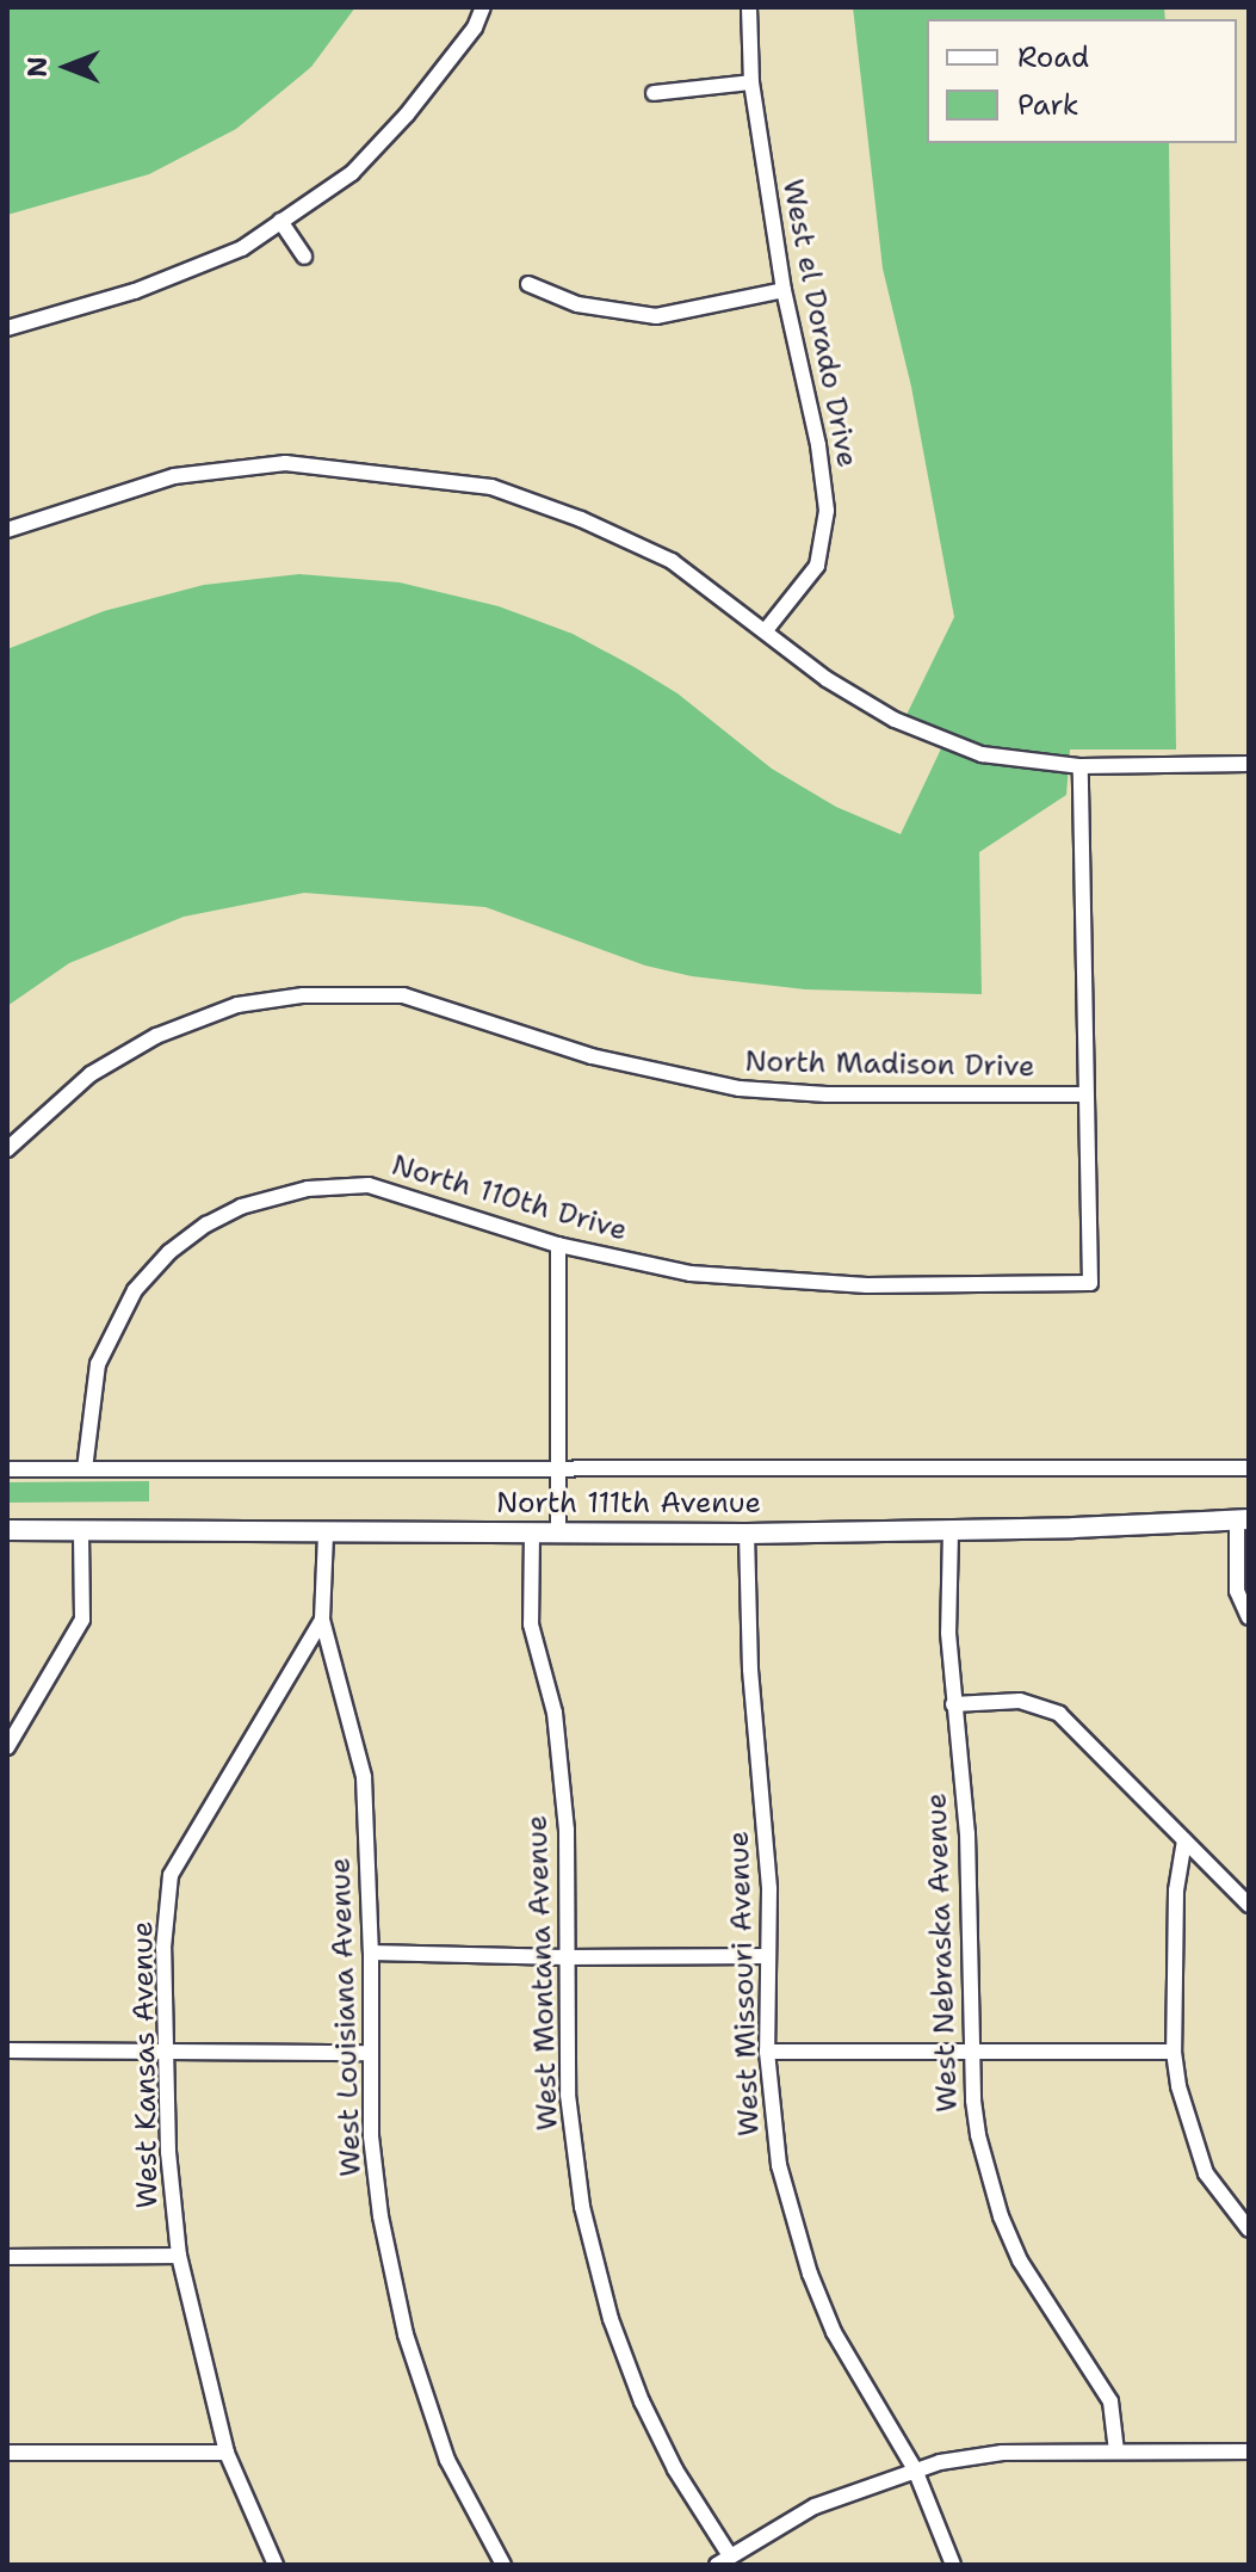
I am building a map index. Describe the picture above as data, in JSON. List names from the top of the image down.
{
  "streets": {
    "street": [
      "West el Dorado Drive",
      "North Madison Drive",
      "North 110th Drive",
      "North 111th Avenue",
      "West Nebraska Avenue",
      "West Montana Avenue",
      "West Missouri Avenue",
      "West Louisiana Avenue",
      "West Kansas Avenue"
    ]
  },
  "crossings": [
    ["North Madison Drive", "North 110th Drive"],
    ["North 110th Drive", "North 111th Avenue"],
    ["North 111th Avenue", "West Nebraska Avenue"],
    ["North 111th Avenue", "West Montana Avenue"],
    ["North 111th Avenue", "West Missouri Avenue"],
    ["North 111th Avenue", "West Kansas Avenue"],
    ["West Louisiana Avenue", "West Kansas Avenue"]
  ],
  "legend": ["Road", "Park"],
  "north": "left"
}
